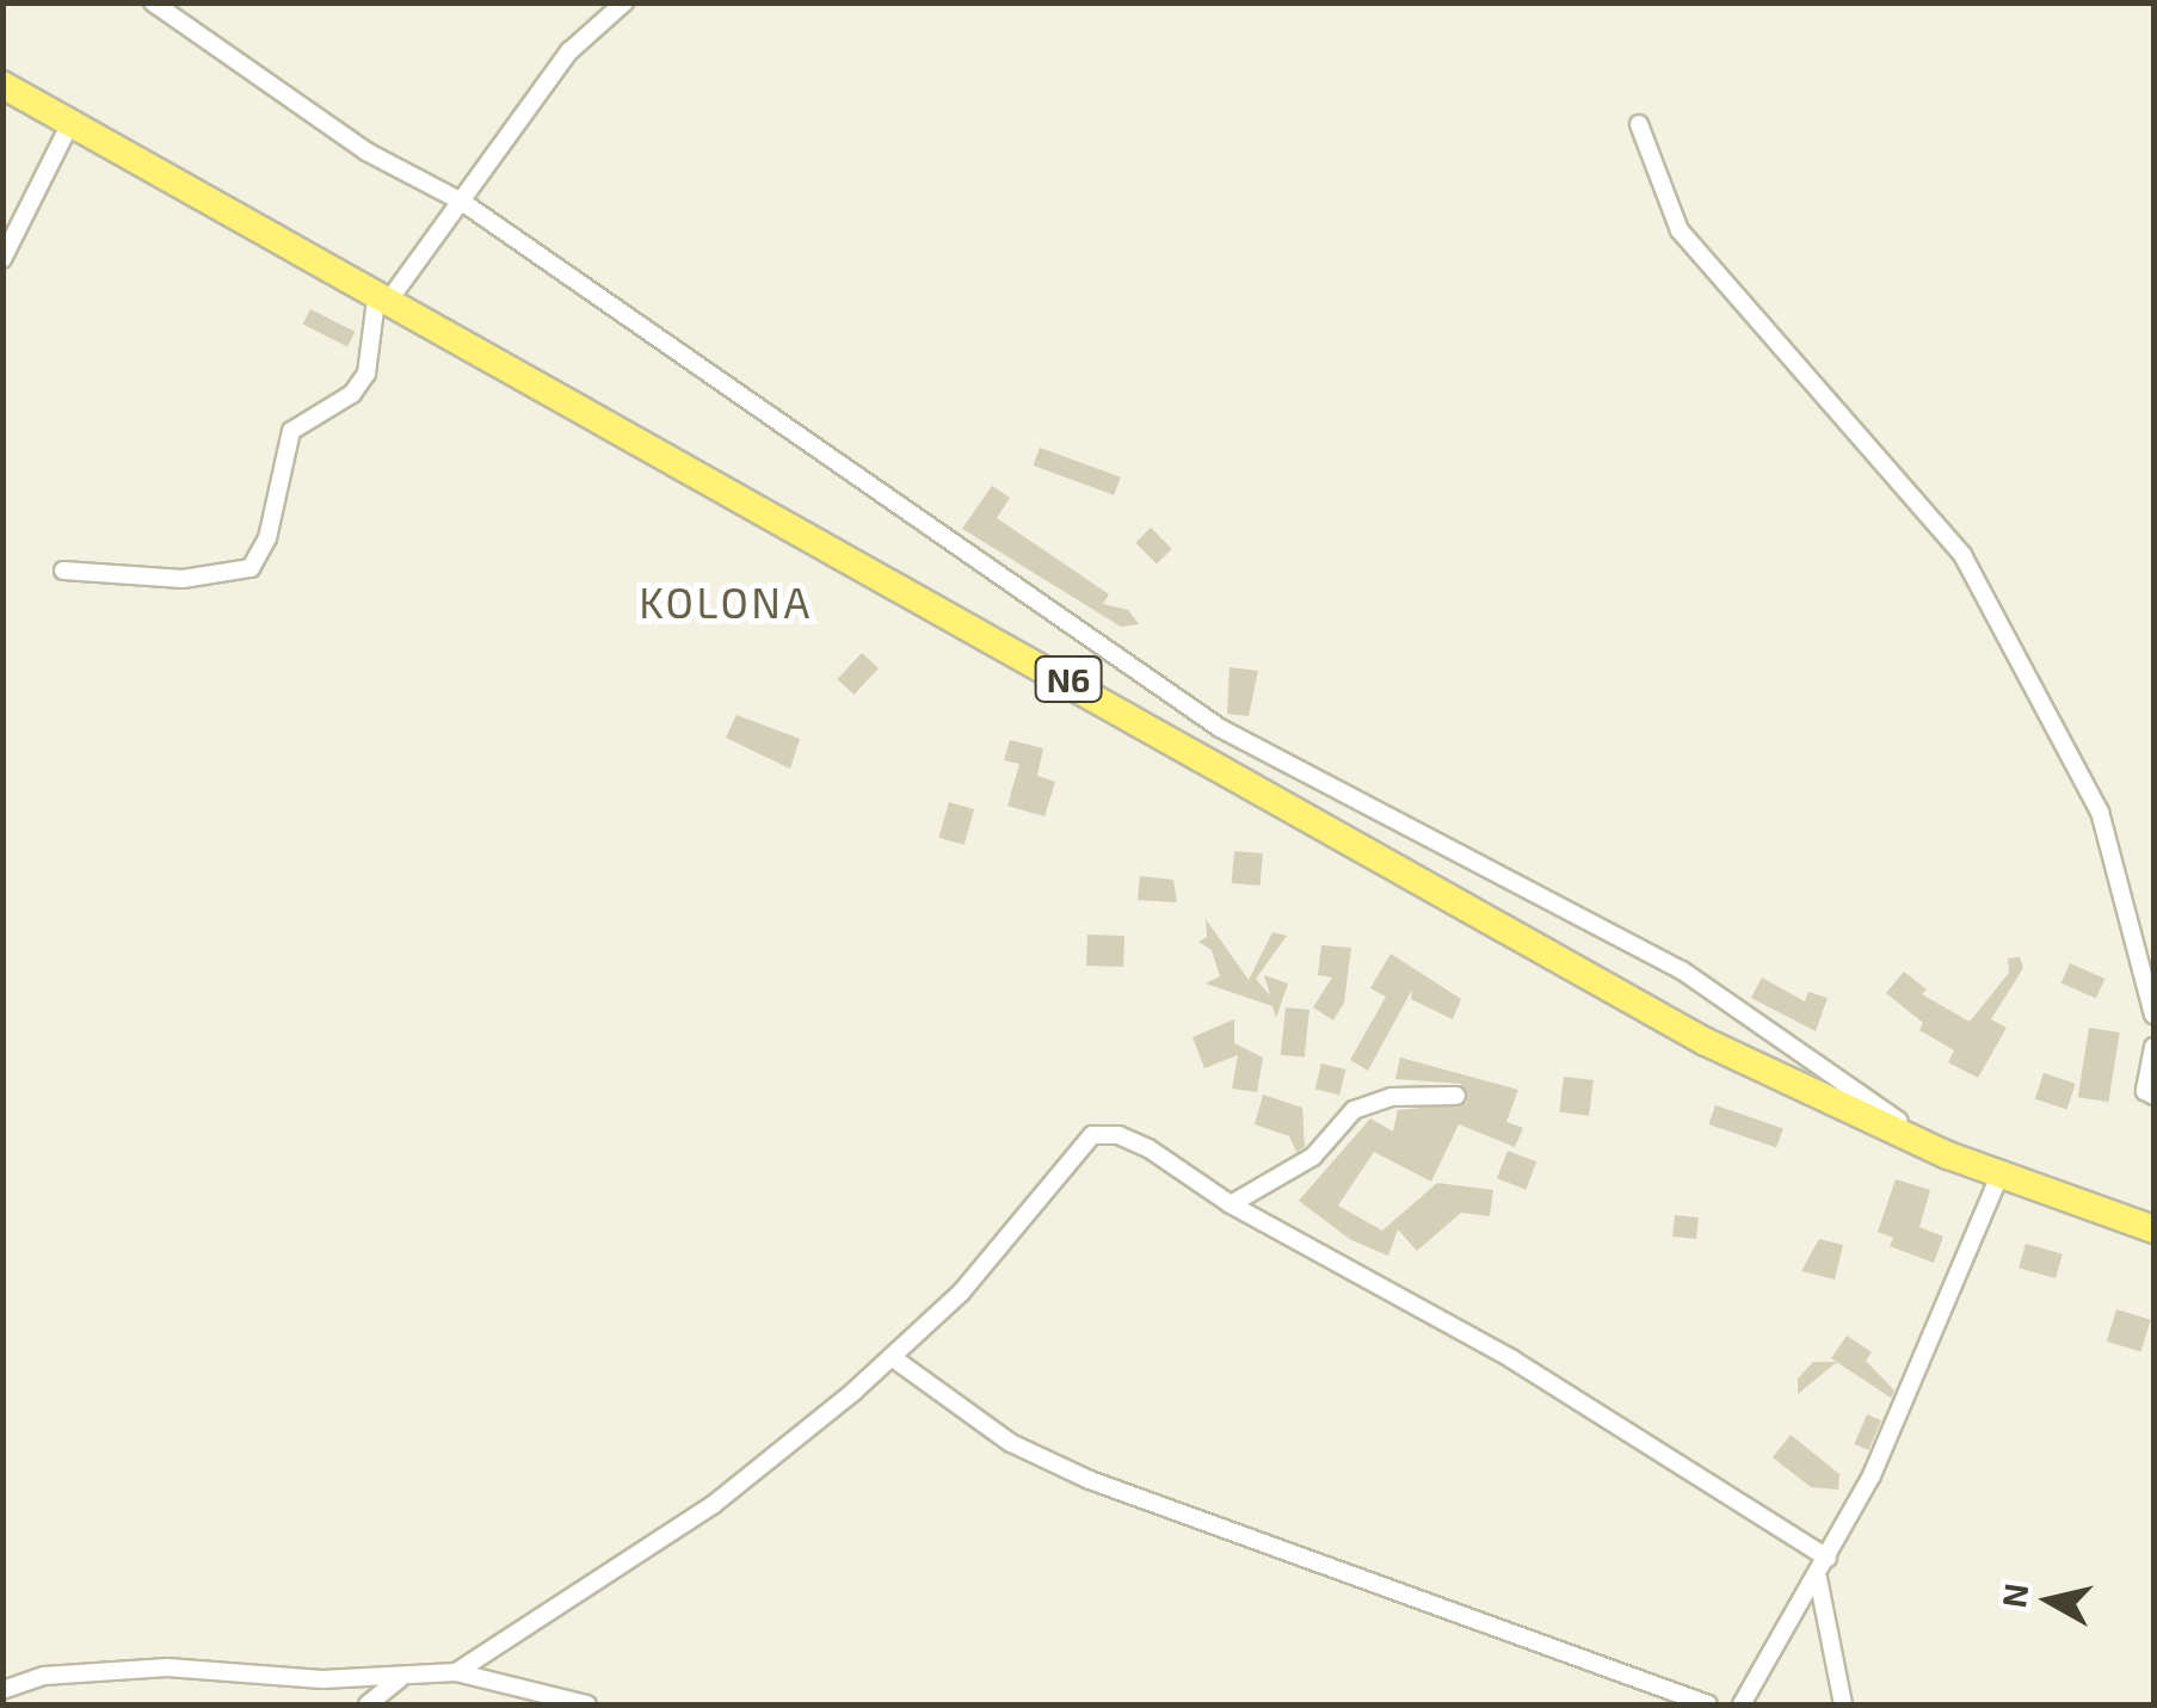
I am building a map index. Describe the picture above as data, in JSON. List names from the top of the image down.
{
  "streets": {
    "highway": ["N6"]
  },
  "districts": ["KOLONA"],
  "north": "left"
}
